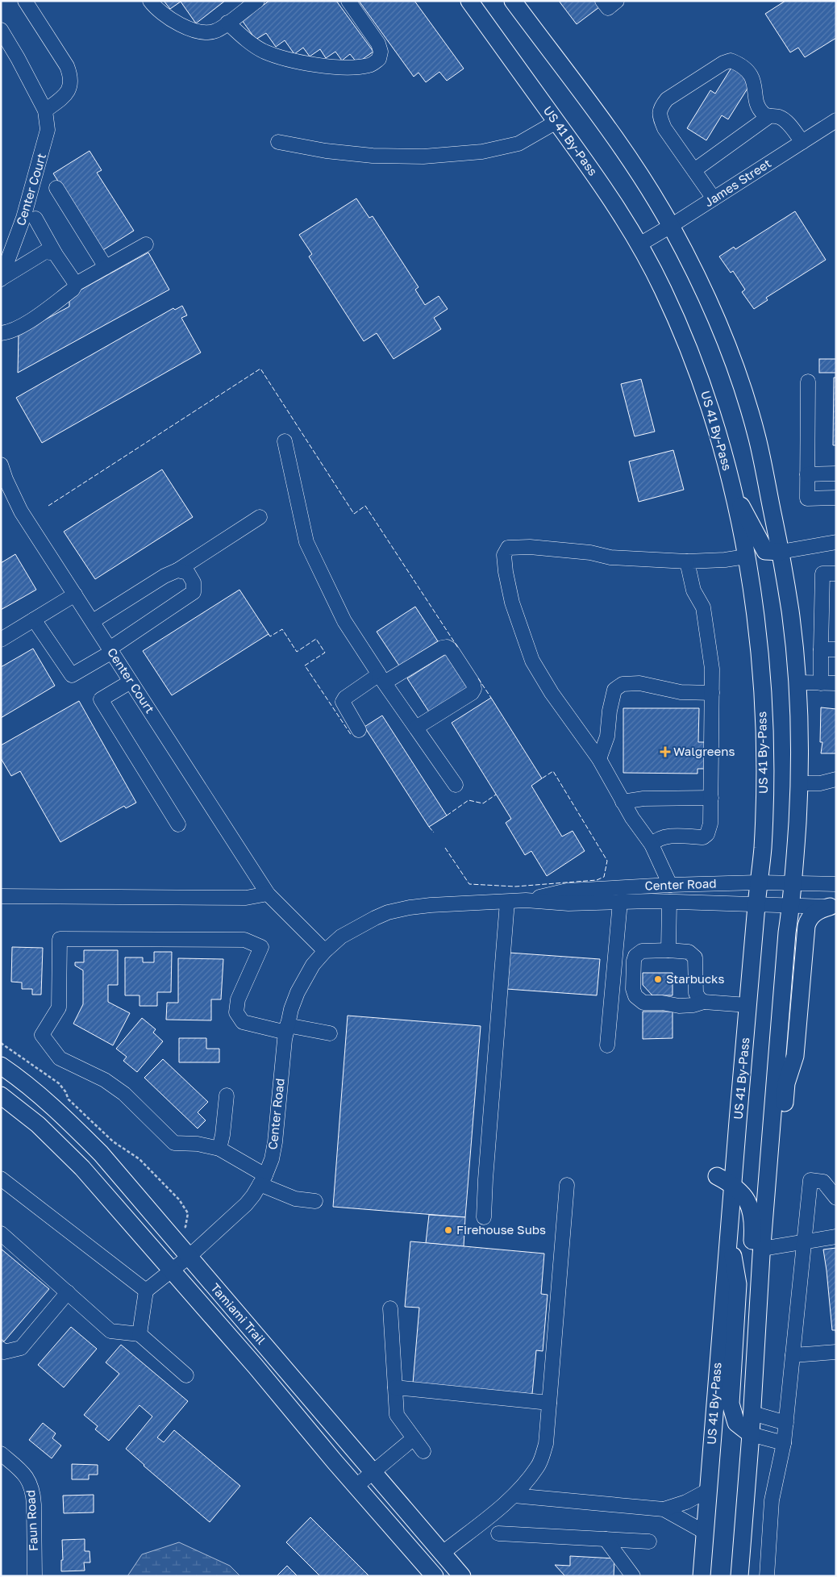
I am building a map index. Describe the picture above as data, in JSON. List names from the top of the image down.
{
  "streets": {
    "main road": ["US 41 By-Pass", "Tamiami Trail"],
    "street": [
      "James Street",
      "Center Court",
      "Center Road",
      "Faun Road"
    ]
  },
  "crossings": [
    ["US 41 By-Pass", "James Street"],
    ["US 41 By-Pass", "Center Road"],
    ["Center Road", "Tamiami Trail"]
  ],
  "places": {
    "health": ["Walgreens"],
    "other": ["Starbucks", "Firehouse Subs"]
  }
}
